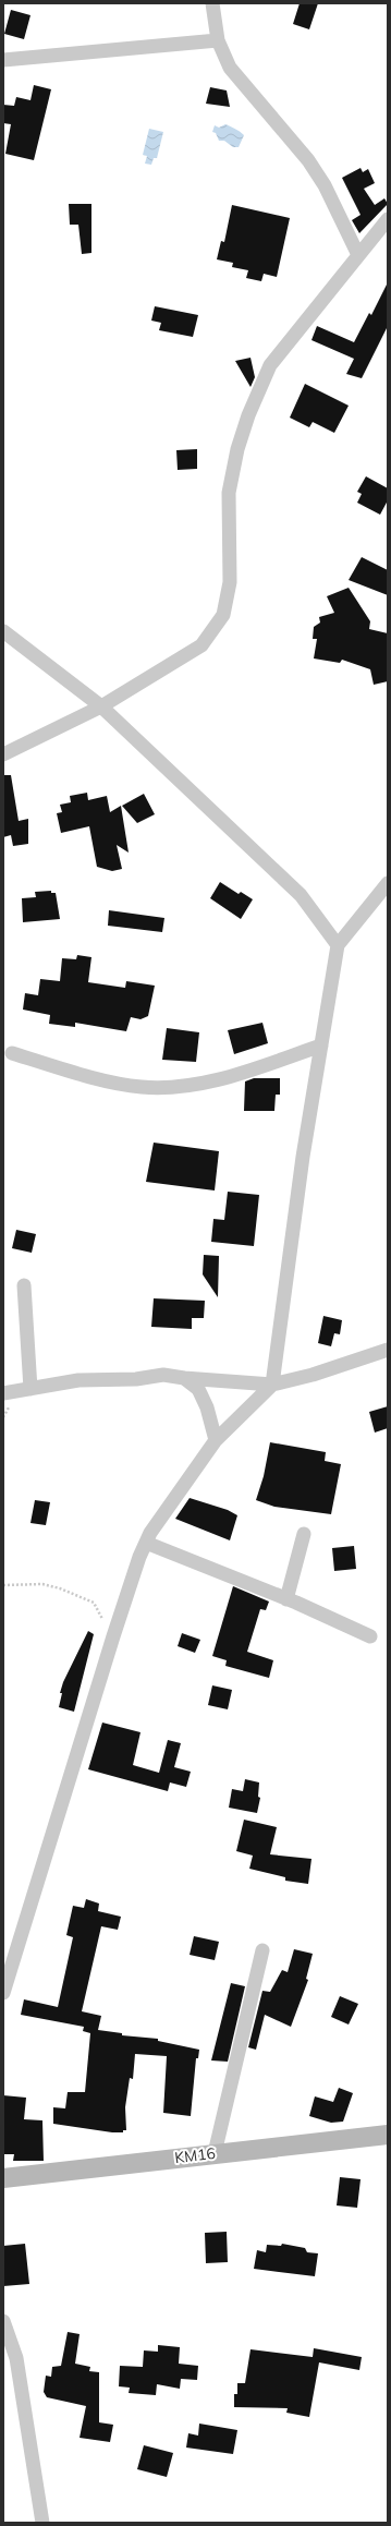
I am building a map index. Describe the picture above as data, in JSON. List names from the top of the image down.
{
  "streets": {
    "street": ["KM16"]
  }
}
